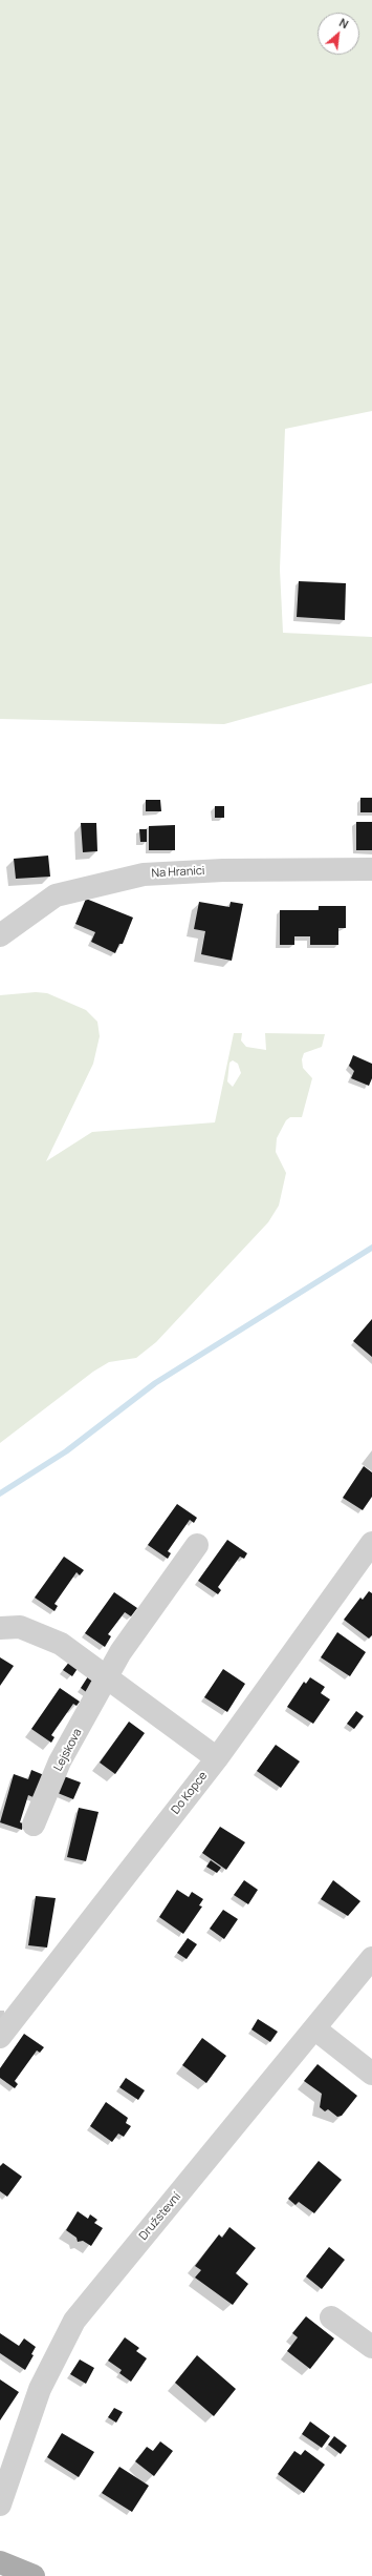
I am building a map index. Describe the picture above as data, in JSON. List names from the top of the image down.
{
  "streets": {
    "street": [
      "Na Hranici",
      "Lejskova",
      "Do Kopce",
      "Družstevní"
    ]
  },
  "north": "top right"
}
